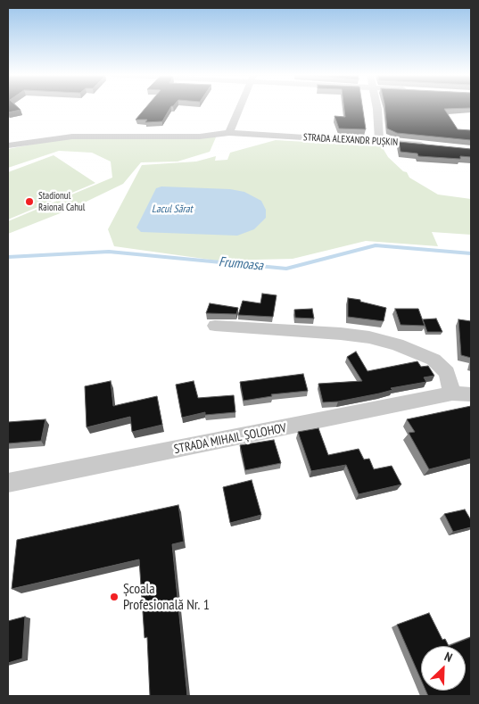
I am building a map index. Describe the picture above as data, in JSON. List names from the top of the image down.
{
  "streets": {
    "street": ["STRADA ALEXANDR PUȘKIN", "STRADA MIHAIL ȘOLOHOV"]
  },
  "water": ["Lacul Sărat", "Frumoasa"],
  "places": ["Stadionul Raional Cahul", "Școala Profesională Nr. 1"],
  "north": "top right"
}
